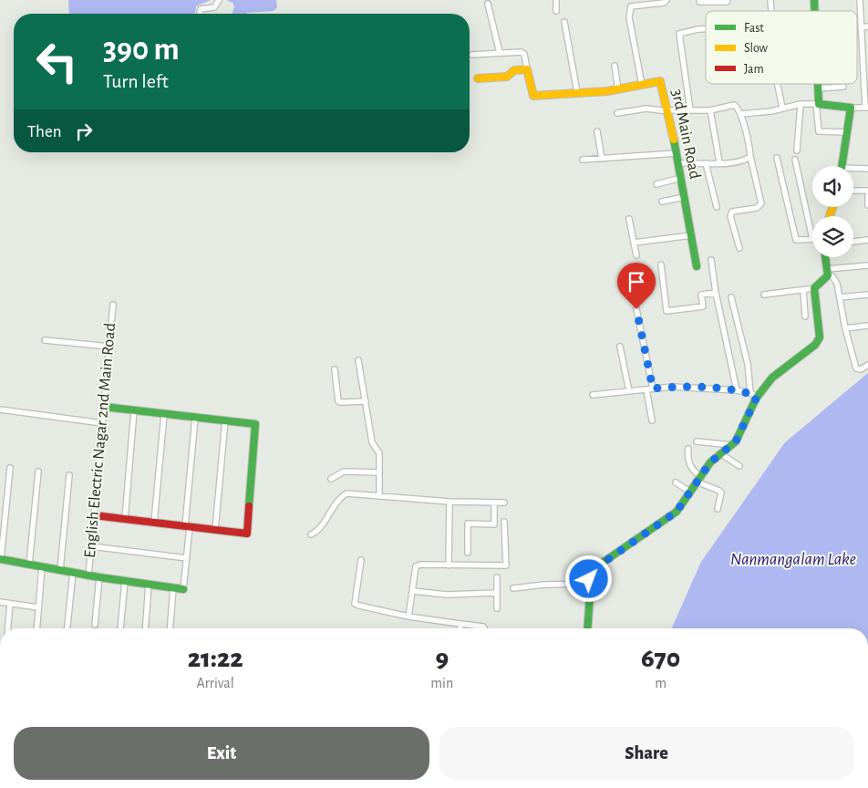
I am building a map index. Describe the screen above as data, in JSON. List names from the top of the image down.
{
  "streets": {
    "street": ["3rd Main Road", "English Electric Nagar 2nd Main Road"]
  },
  "water": ["Nanmangalam Lake"],
  "legend": ["Fast", "Slow", "Jam"],
  "page": {
    "turn": ["390 m", "Turn left"],
    "then": "Then",
    "eta": [
      "21:22",
      "Arrival",
      "9",
      "min",
      "670",
      "m"
    ],
    "buttons": ["Exit", "Share"]
  }
}
